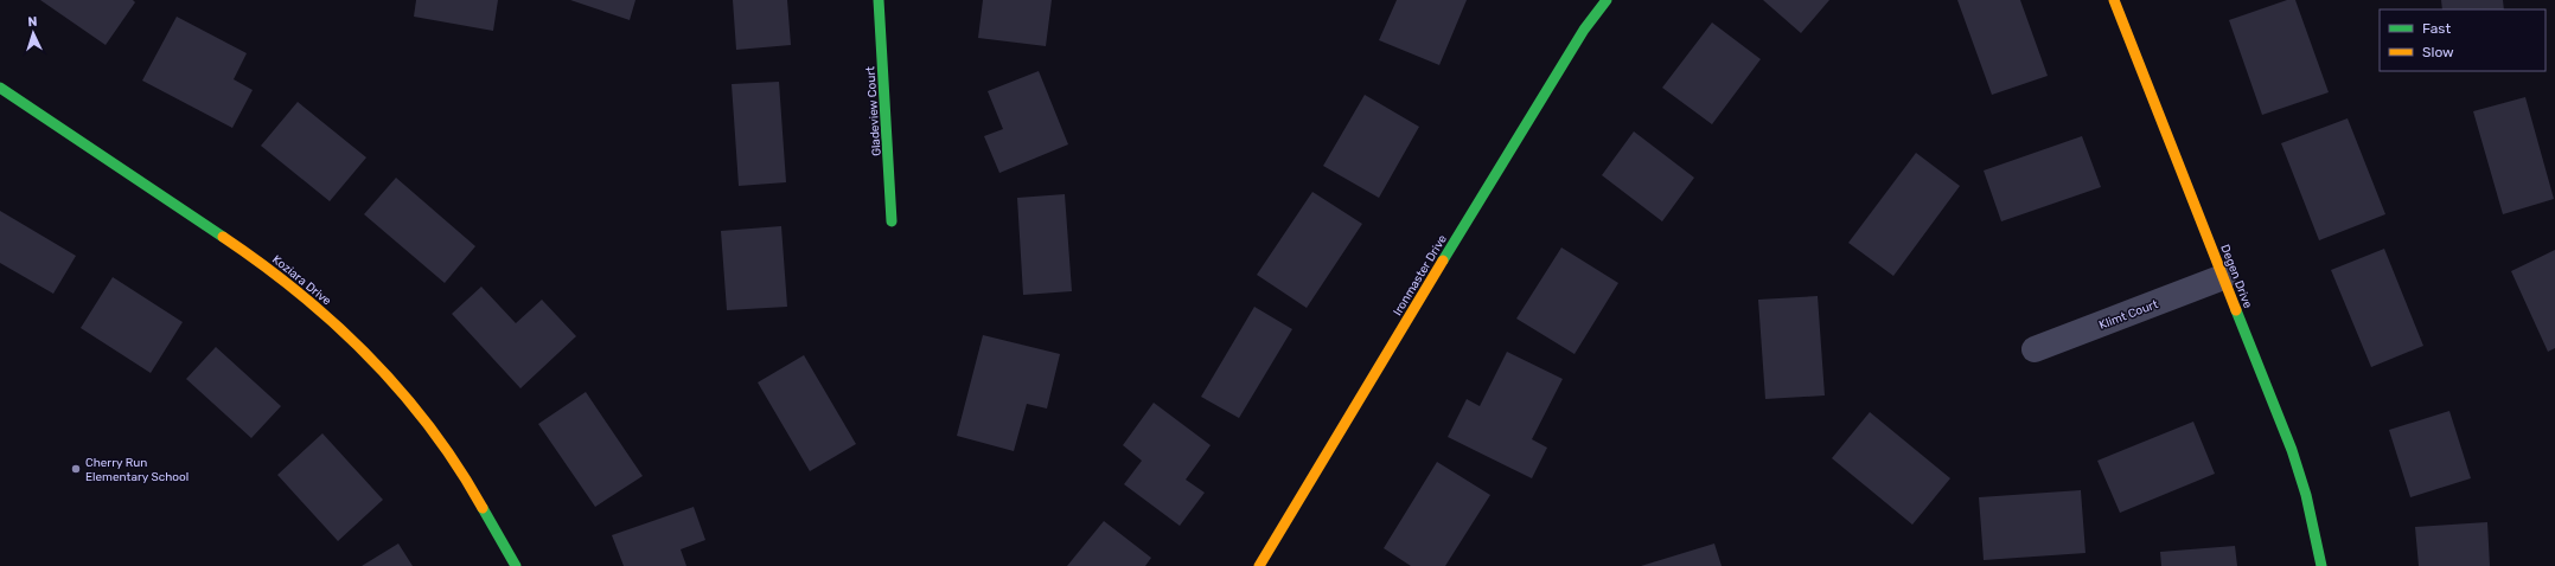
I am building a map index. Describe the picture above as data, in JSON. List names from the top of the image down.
{
  "streets": {
    "street": [
      "Gladeview Court",
      "Ironmaster Drive",
      "Degen Drive",
      "Koziara Drive",
      "Klimt Court"
    ]
  },
  "crossings": [
    ["Degen Drive", "Klimt Court"]
  ],
  "places": ["Cherry Run Elementary School"],
  "legend": ["Fast", "Slow"],
  "north": "top"
}
